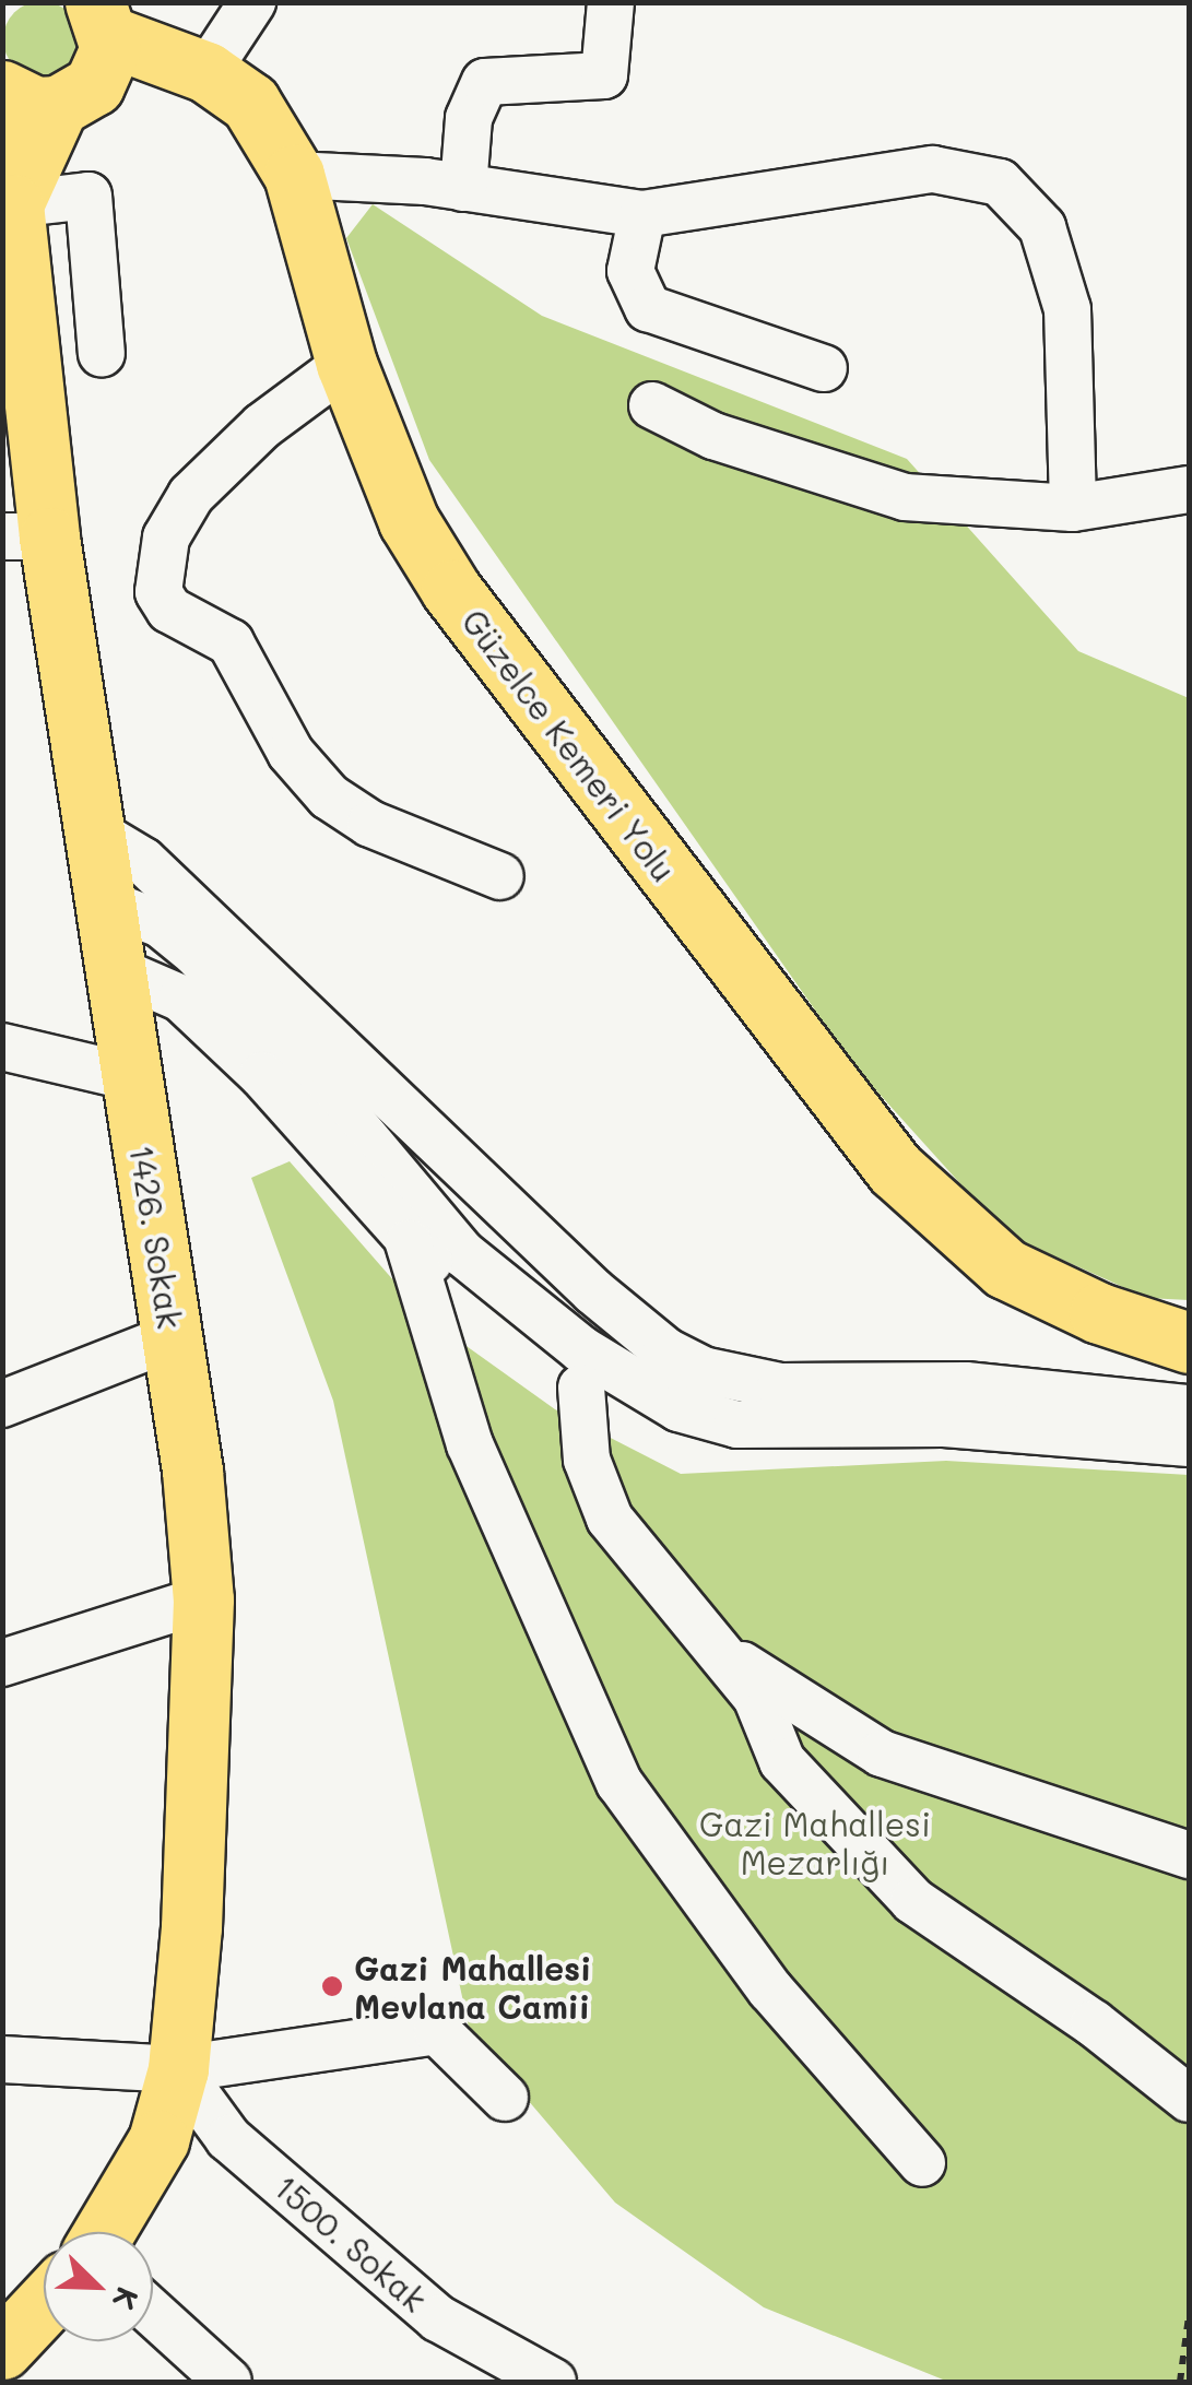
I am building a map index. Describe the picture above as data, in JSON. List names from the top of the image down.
{
  "streets": {
    "main road": ["Güzelce Kemeri Yolu", "1426. Sokak"],
    "street": ["1500. Sokak"]
  },
  "crossings": [
    ["1426. Sokak", "1500. Sokak"]
  ],
  "parks": ["Gazi Mahallesi Mezarlığı"],
  "places": ["Gazi Mahallesi Mevlana Camii"],
  "north": "bottom right"
}
